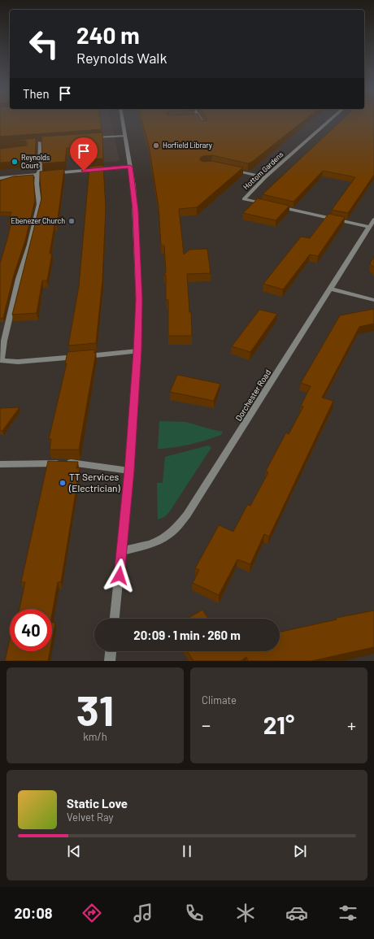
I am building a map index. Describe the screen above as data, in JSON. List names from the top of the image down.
{
  "streets": {
    "street": ["Hottom Gardens", "Dorchester Road"]
  },
  "places": [
    "Horfield Library",
    "Reynolds Court",
    "Ebenezer Church",
    "TT Services (Electrician)"
  ],
  "page": {
    "turn": ["240 m", "Reynolds Walk"],
    "then": "Then",
    "limit": "40",
    "trip": "20:09 · 1 min · 260 m",
    "tile": [
      ["31", "km/h"],
      "Climate"
    ],
    "heat": ["−", "21°", "+"],
    "song": ["Static Love", "Velvet Ray"],
    "tabs": "20:08"
  }
}
